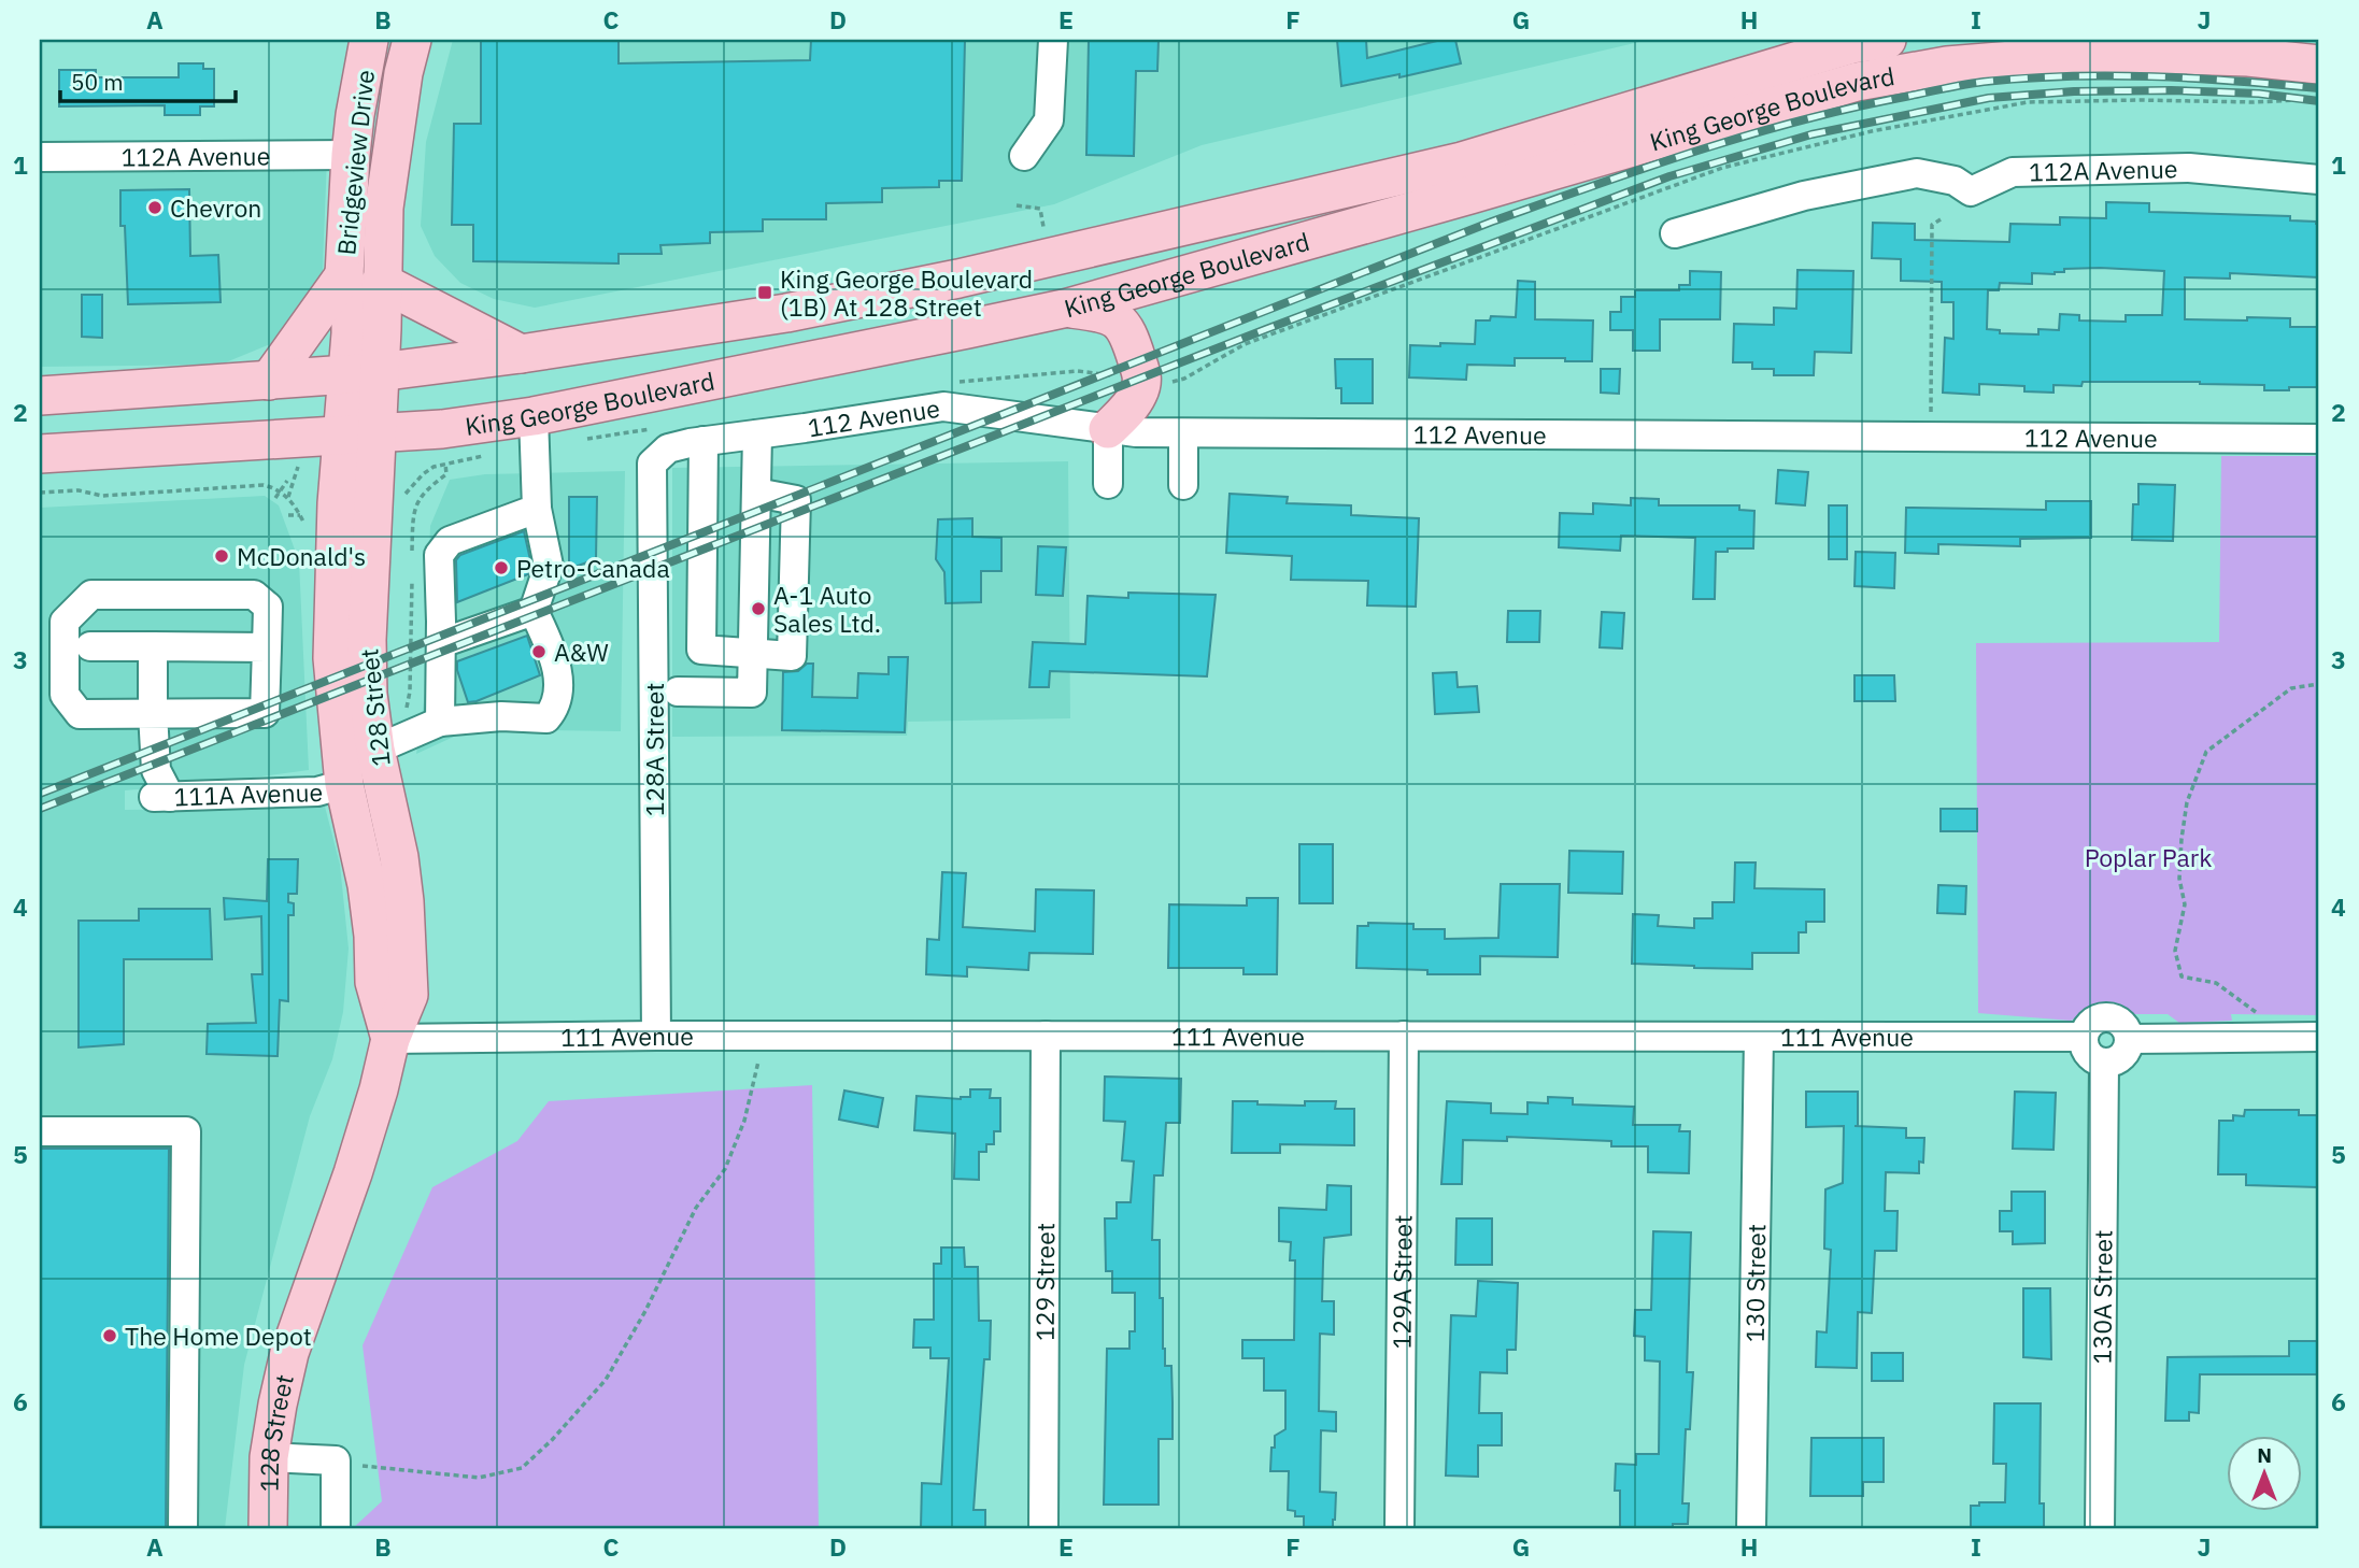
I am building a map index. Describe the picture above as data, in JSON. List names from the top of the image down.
{
  "streets": {
    "main road": ["King George Boulevard", "Bridgeview Drive", "128 Street"],
    "street": [
      "112A Avenue",
      "112 Avenue",
      "128A Street",
      "111A Avenue",
      "111 Avenue",
      "129 Street",
      "129A Street",
      "130 Street",
      "130A Street"
    ]
  },
  "crossings": [
    ["King George Boulevard", "Bridgeview Drive"],
    ["King George Boulevard", "128 Street"],
    ["112A Avenue", "Bridgeview Drive"],
    ["Bridgeview Drive", "128 Street"],
    ["112 Avenue", "128A Street"],
    ["128 Street", "111A Avenue"],
    ["128 Street", "111 Avenue"],
    ["128A Street", "111 Avenue"],
    ["111 Avenue", "129 Street"],
    ["111 Avenue", "129A Street"],
    ["111 Avenue", "130 Street"],
    ["111 Avenue", "130A Street"]
  ],
  "parks": ["Poplar Park"],
  "places": {
    "other": [
      "Chevron",
      "McDonald's",
      "Petro-Canada",
      "A-1 Auto Sales Ltd.",
      "A&W",
      "The Home Depot"
    ],
    "transit": ["King George Boulevard (1B) At 128 Street"]
  },
  "scale_bar": "50 m",
  "north": "top",
  "grid": {
    "columns": [
      "A",
      "B",
      "C",
      "D",
      "E",
      "F",
      "G",
      "H",
      "I",
      "J"
    ],
    "rows": [
      "1",
      "2",
      "3",
      "4",
      "5",
      "6"
    ]
  }
}
